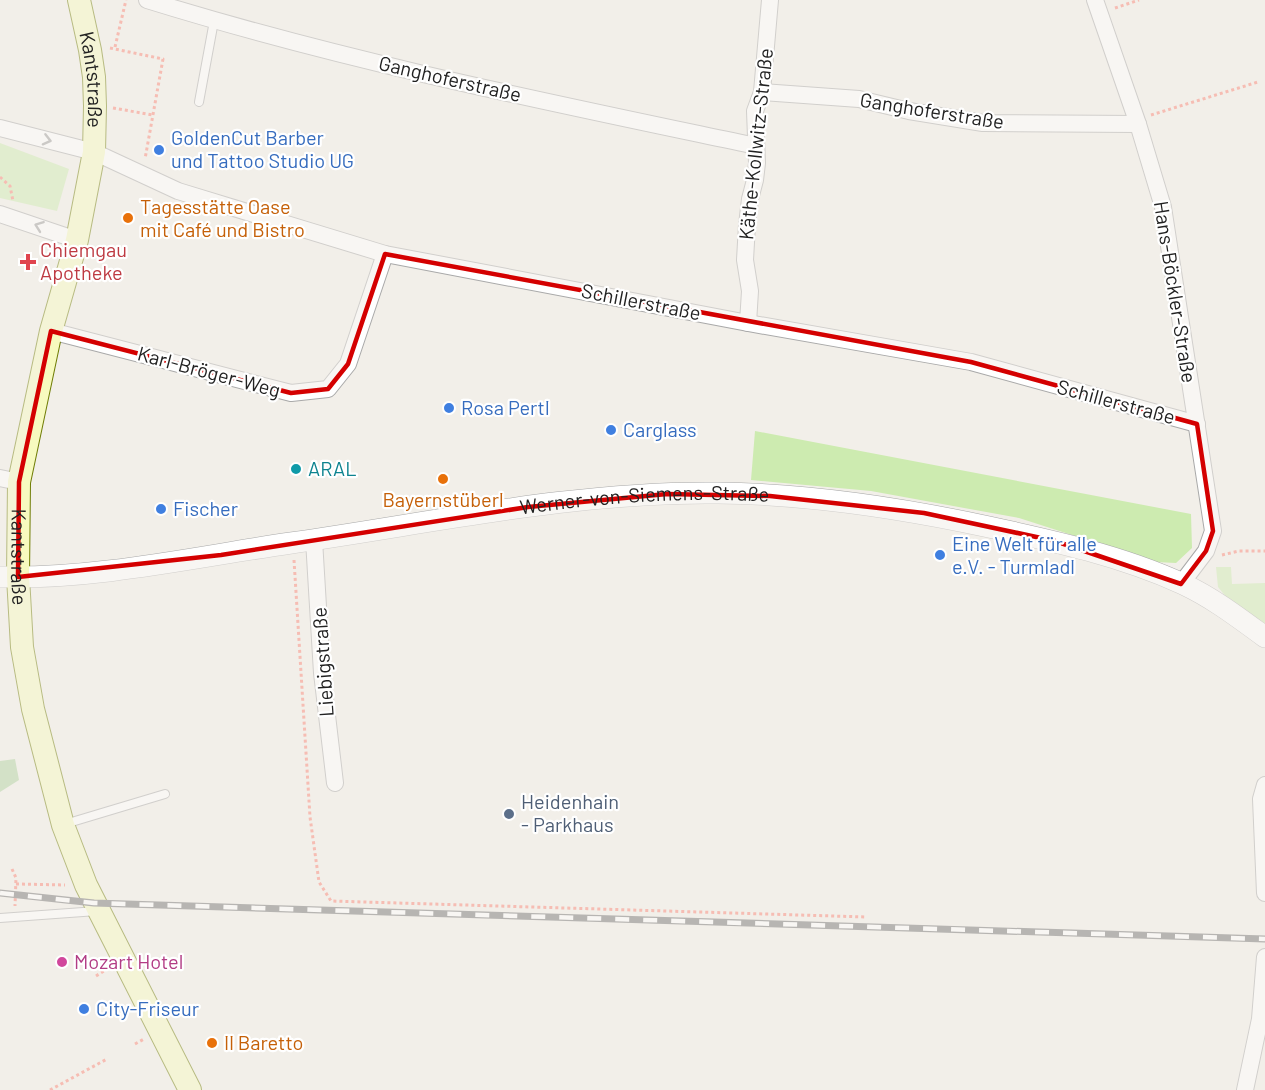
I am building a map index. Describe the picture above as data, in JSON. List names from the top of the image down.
{
  "streets": {
    "main road": ["Kantstraße"],
    "street": [
      "Ganghoferstraße",
      "Käthe-Kollwitz-Straße",
      "Hans-Böckler-Straße",
      "Schillerstraße",
      "Karl-Bröger-Weg",
      "Werner-von-Siemens-Straße",
      "Liebigstraße"
    ]
  },
  "crossings": [
    ["Ganghoferstraße", "Käthe-Kollwitz-Straße"],
    ["Ganghoferstraße", "Hans-Böckler-Straße"],
    ["Kantstraße", "Schillerstraße"],
    ["Kantstraße", "Karl-Bröger-Weg"],
    ["Kantstraße", "Werner-von-Siemens-Straße"],
    ["Käthe-Kollwitz-Straße", "Schillerstraße"],
    ["Hans-Böckler-Straße", "Schillerstraße"],
    ["Hans-Böckler-Straße", "Werner-von-Siemens-Straße"],
    ["Schillerstraße", "Karl-Bröger-Weg"],
    ["Werner-von-Siemens-Straße", "Liebigstraße"]
  ],
  "places": {
    "other": [
      "GoldenCut Barber und Tattoo Studio UG",
      "Tagesstätte Oase mit Café und Bistro",
      "Rosa Pertl",
      "Carglass",
      "ARAL",
      "Bayernstüberl",
      "Fischer",
      "Eine Welt für alle e.V. - Turmladl",
      "Heidenhain - Parkhaus",
      "Mozart Hotel",
      "City-Friseur",
      "Il Baretto"
    ],
    "health": ["Chiemgau Apotheke"]
  }
}
